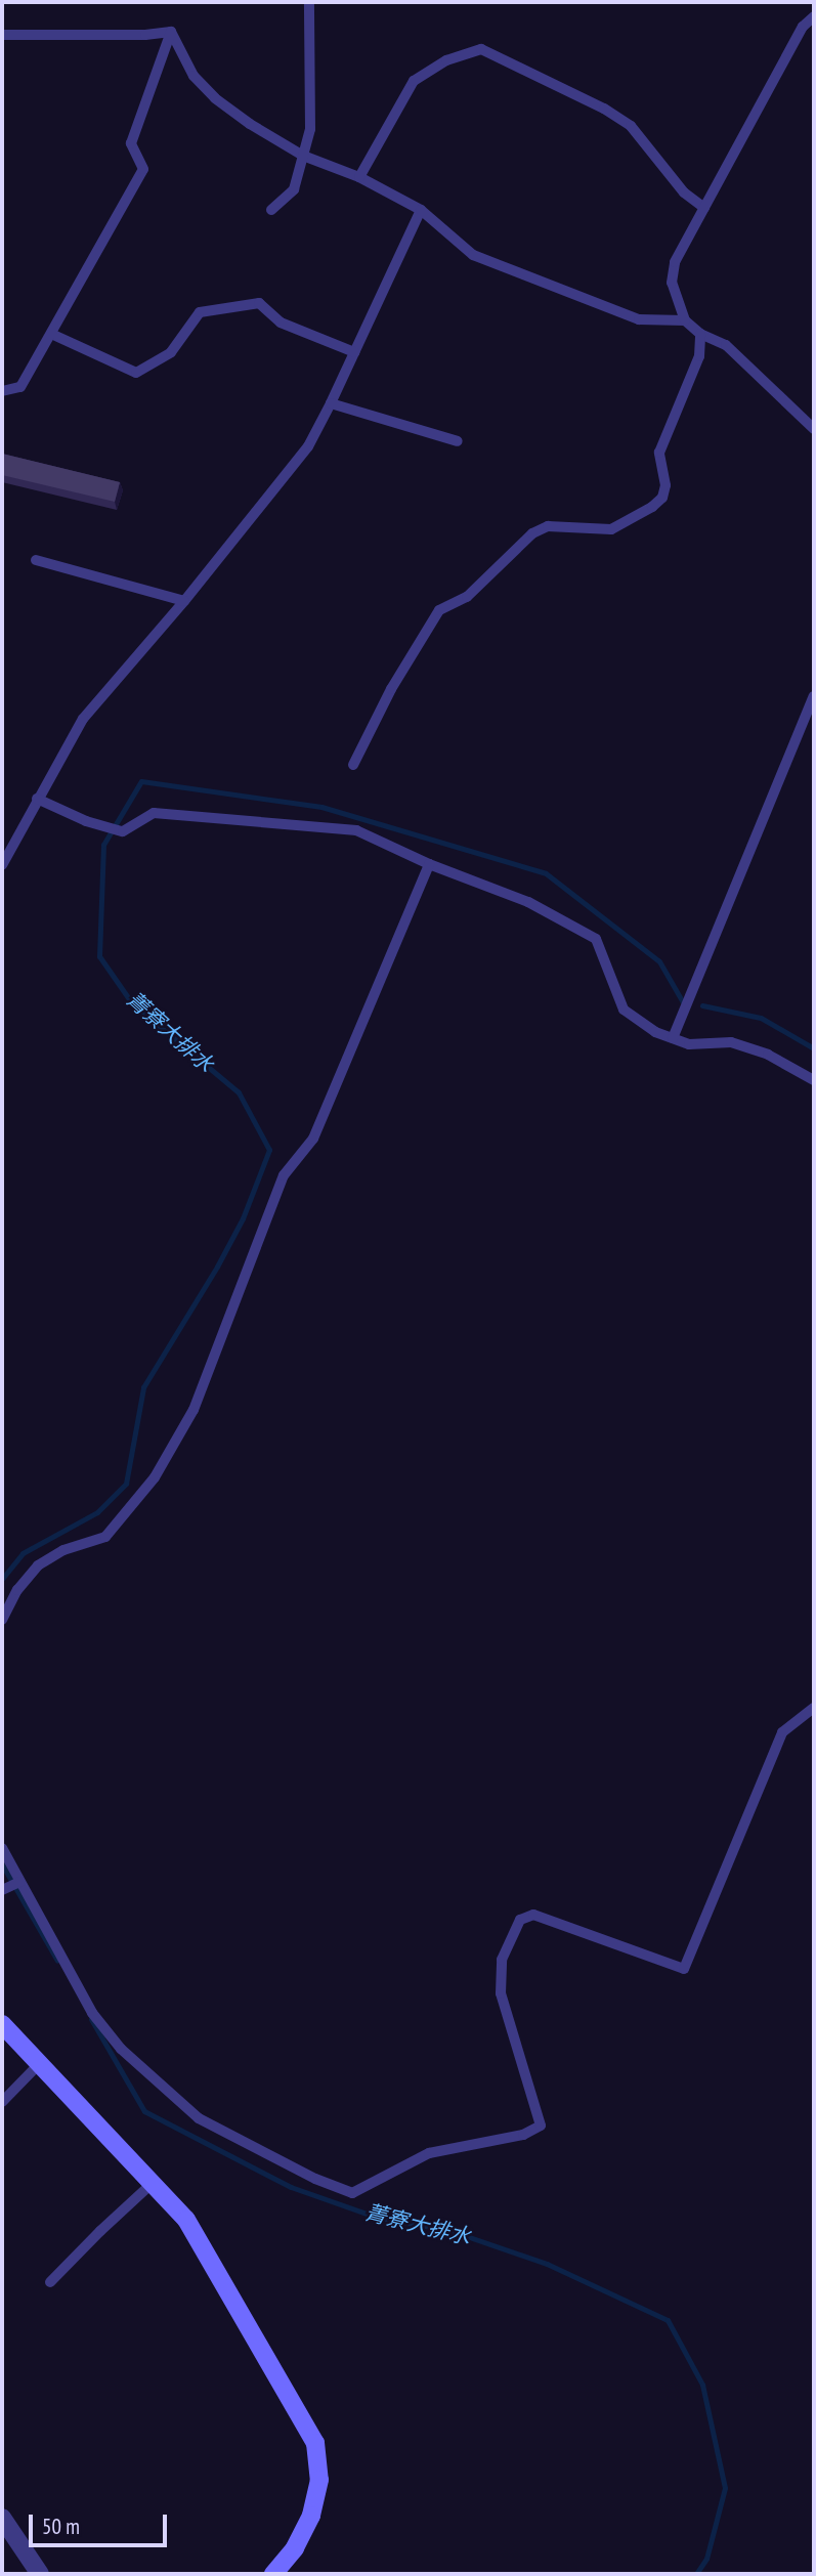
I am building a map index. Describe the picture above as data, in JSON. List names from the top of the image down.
{
  "water": ["菁寮大排水"],
  "scale_bar": "50 m"
}
